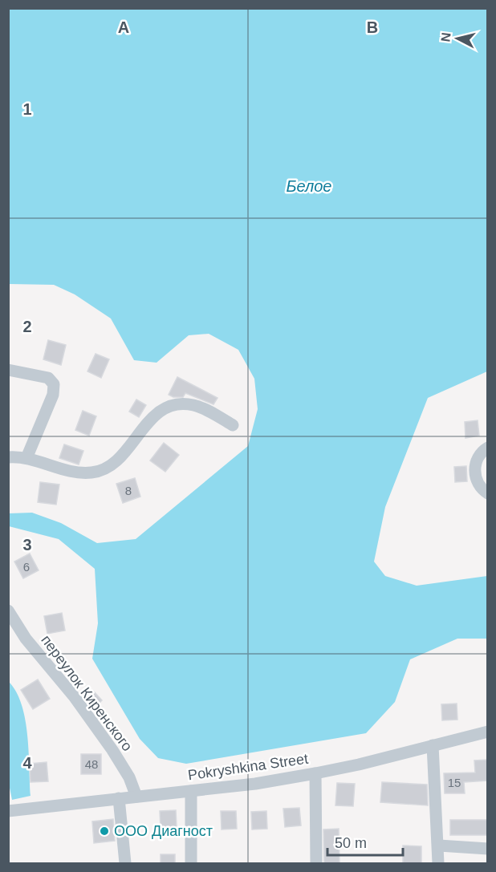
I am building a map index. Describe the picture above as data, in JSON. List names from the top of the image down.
{
  "streets": {
    "street": ["переулок Киренского", "Pokryshkina Street"]
  },
  "crossings": [
    ["переулок Киренского", "Pokryshkina Street"]
  ],
  "water": ["Белое"],
  "places": ["ООО Диагност"],
  "house_numbers": [
    "8",
    "6",
    "48",
    "15"
  ],
  "scale_bar": "50 m",
  "north": "left",
  "grid": {
    "columns": ["A", "B"],
    "rows": [
      "1",
      "2",
      "3",
      "4"
    ]
  }
}
